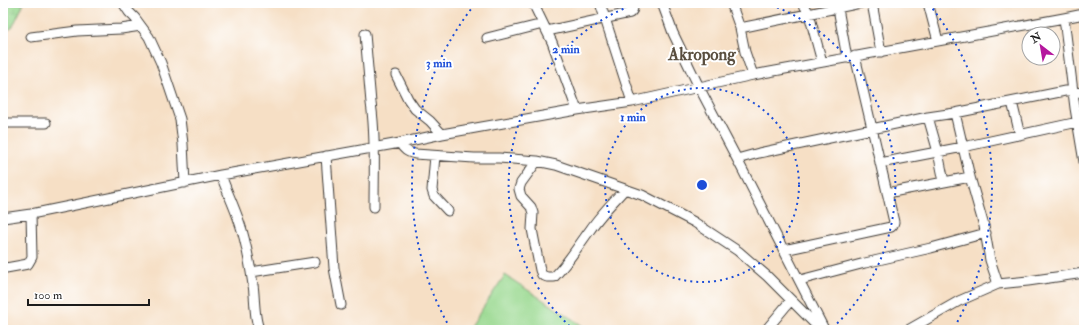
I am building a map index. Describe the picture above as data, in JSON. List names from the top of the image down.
{
  "districts": ["Akropong"],
  "scale_bar": "100 m",
  "north": "top left",
  "rings": ["2 min", "3 min", "1 min"]
}
